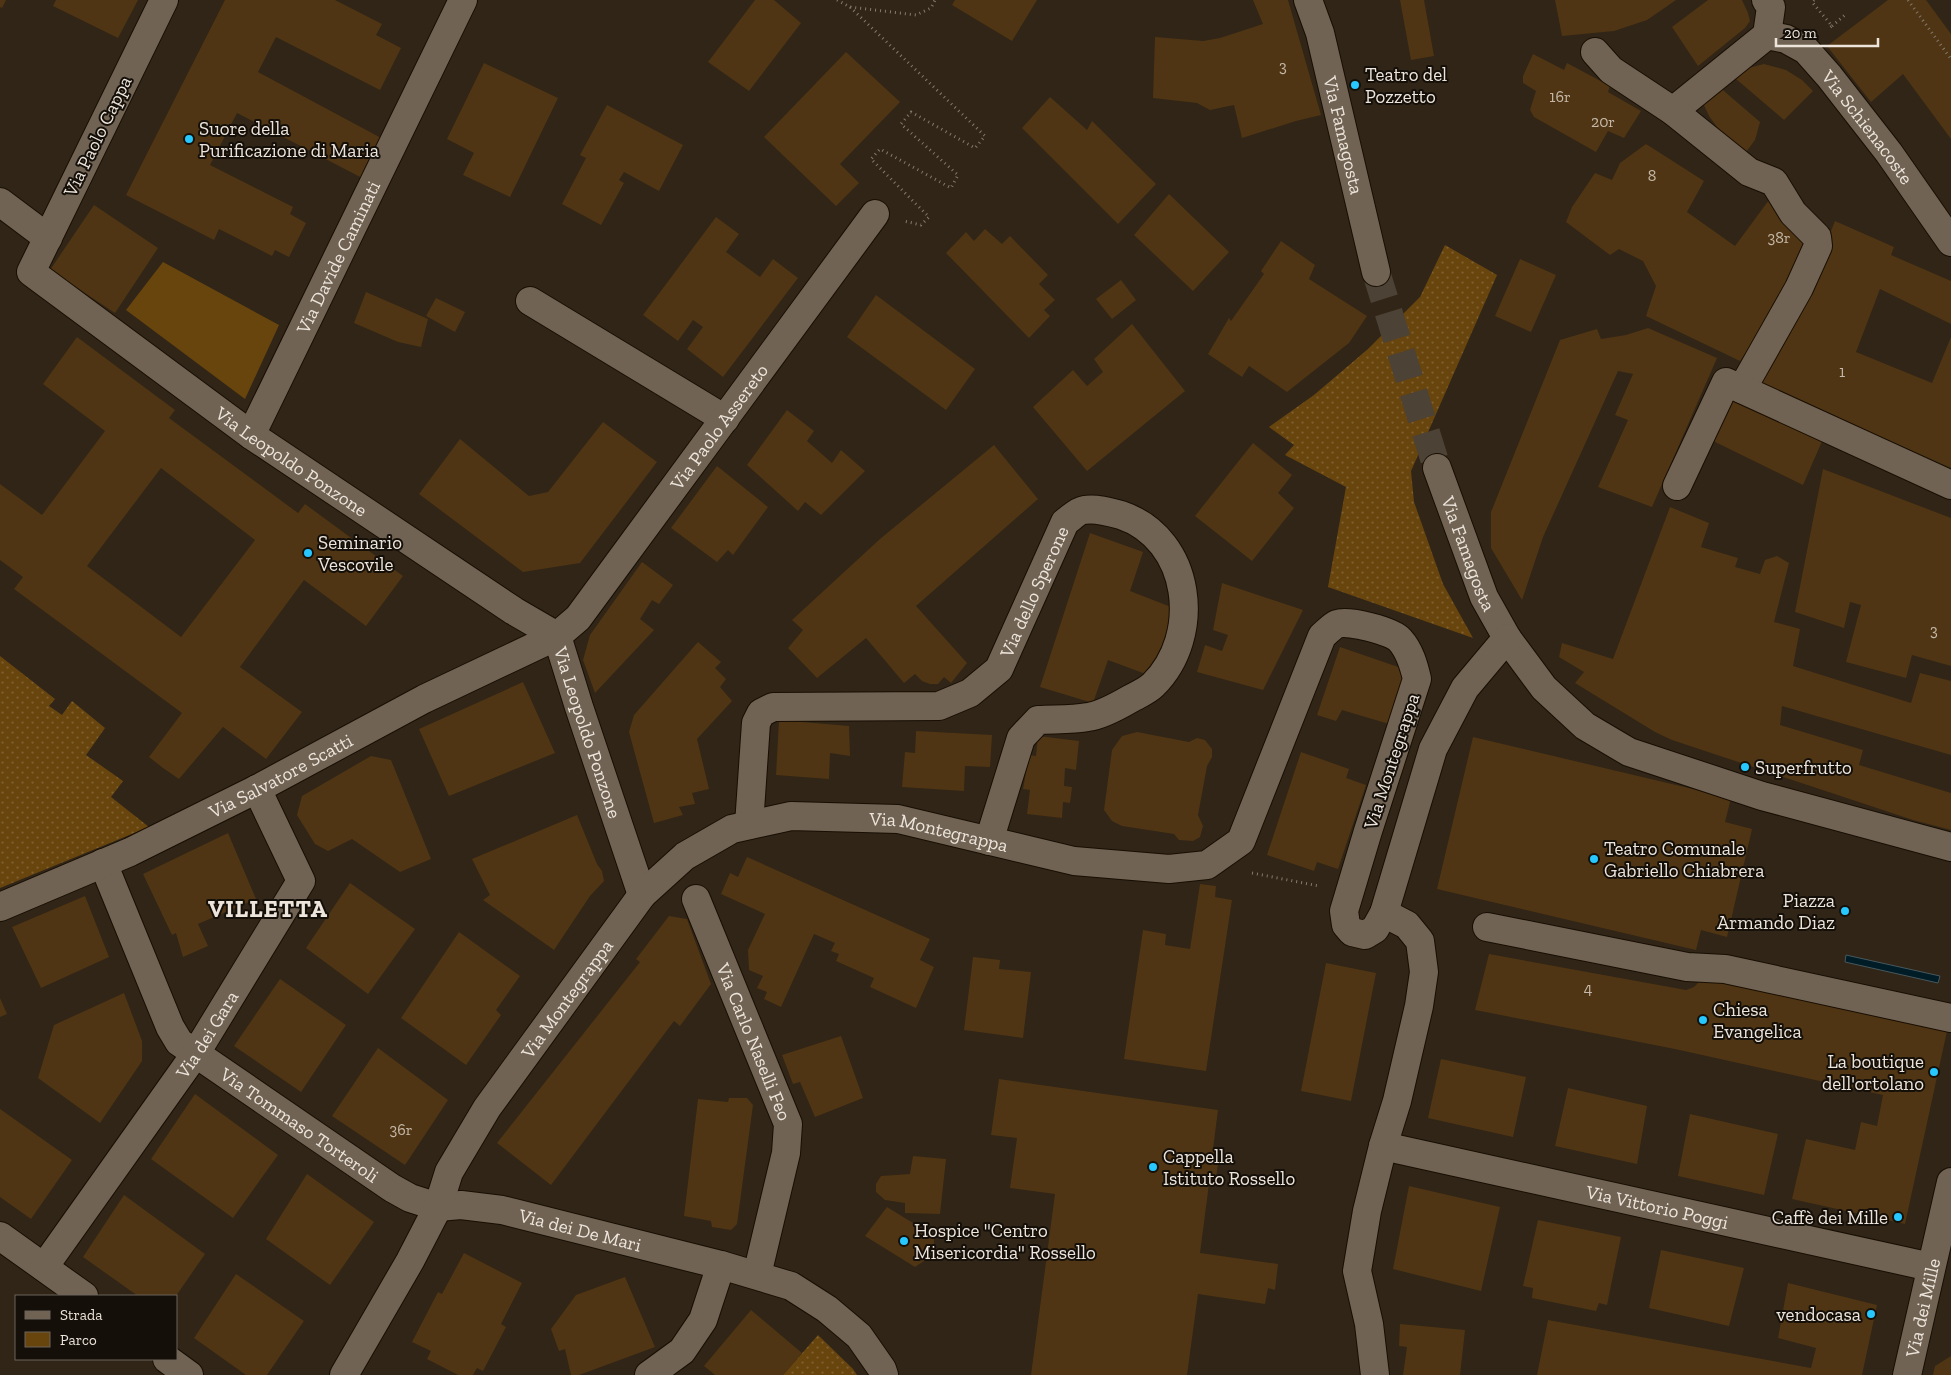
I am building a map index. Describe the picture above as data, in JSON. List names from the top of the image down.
{
  "streets": {
    "street": [
      "Via Schienacoste",
      "Via Paolo Cappa",
      "Via Famagosta",
      "Via Davide Caminati",
      "Via Paolo Assereto",
      "Via Leopoldo Ponzone",
      "Via dello Sperone",
      "Via Montegrappa",
      "Via Salvatore Scatti",
      "Via dei Gara",
      "Via Carlo Naselli Feo",
      "Via Tommaso Torteroli",
      "Via Vittorio Poggi",
      "Via dei De Mari",
      "Via dei Mille"
    ]
  },
  "crossings": [
    ["Via Paolo Cappa", "Via Leopoldo Ponzone"],
    ["Via Davide Caminati", "Via Leopoldo Ponzone"],
    ["Via Paolo Assereto", "Via Leopoldo Ponzone"],
    ["Via Paolo Assereto", "Via Salvatore Scatti"],
    ["Via Leopoldo Ponzone", "Via Montegrappa"],
    ["Via Leopoldo Ponzone", "Via Salvatore Scatti"],
    ["Via dello Sperone", "Via Montegrappa"],
    ["Via Montegrappa", "Via Tommaso Torteroli"],
    ["Via Montegrappa", "Via dei De Mari"],
    ["Via Salvatore Scatti", "Via dei Gara"],
    ["Via Salvatore Scatti", "Via Tommaso Torteroli"],
    ["Via dei Gara", "Via Tommaso Torteroli"],
    ["Via Carlo Naselli Feo", "Via dei De Mari"],
    ["Via Tommaso Torteroli", "Via dei De Mari"],
    ["Via Vittorio Poggi", "Via dei Mille"]
  ],
  "districts": ["VILLETTA"],
  "places": [
    "Teatro del Pozzetto",
    "Suore della Purificazione di Maria",
    "Seminario Vescovile",
    "Superfrutto",
    "Teatro Comunale Gabriello Chiabrera",
    "Piazza Armando Diaz",
    "Chiesa Evangelica",
    "La boutique dell'ortolano",
    "Cappella Istituto Rossello",
    "Caffè dei Mille",
    "Hospice \"Centro Misericordia\" Rossello",
    "vendocasa"
  ],
  "house_numbers": [
    "3",
    "16r",
    "20r",
    "8",
    "38r",
    "1",
    "3",
    "4",
    "36r"
  ],
  "legend": ["Strada", "Parco"],
  "scale_bar": "20 m"
}
